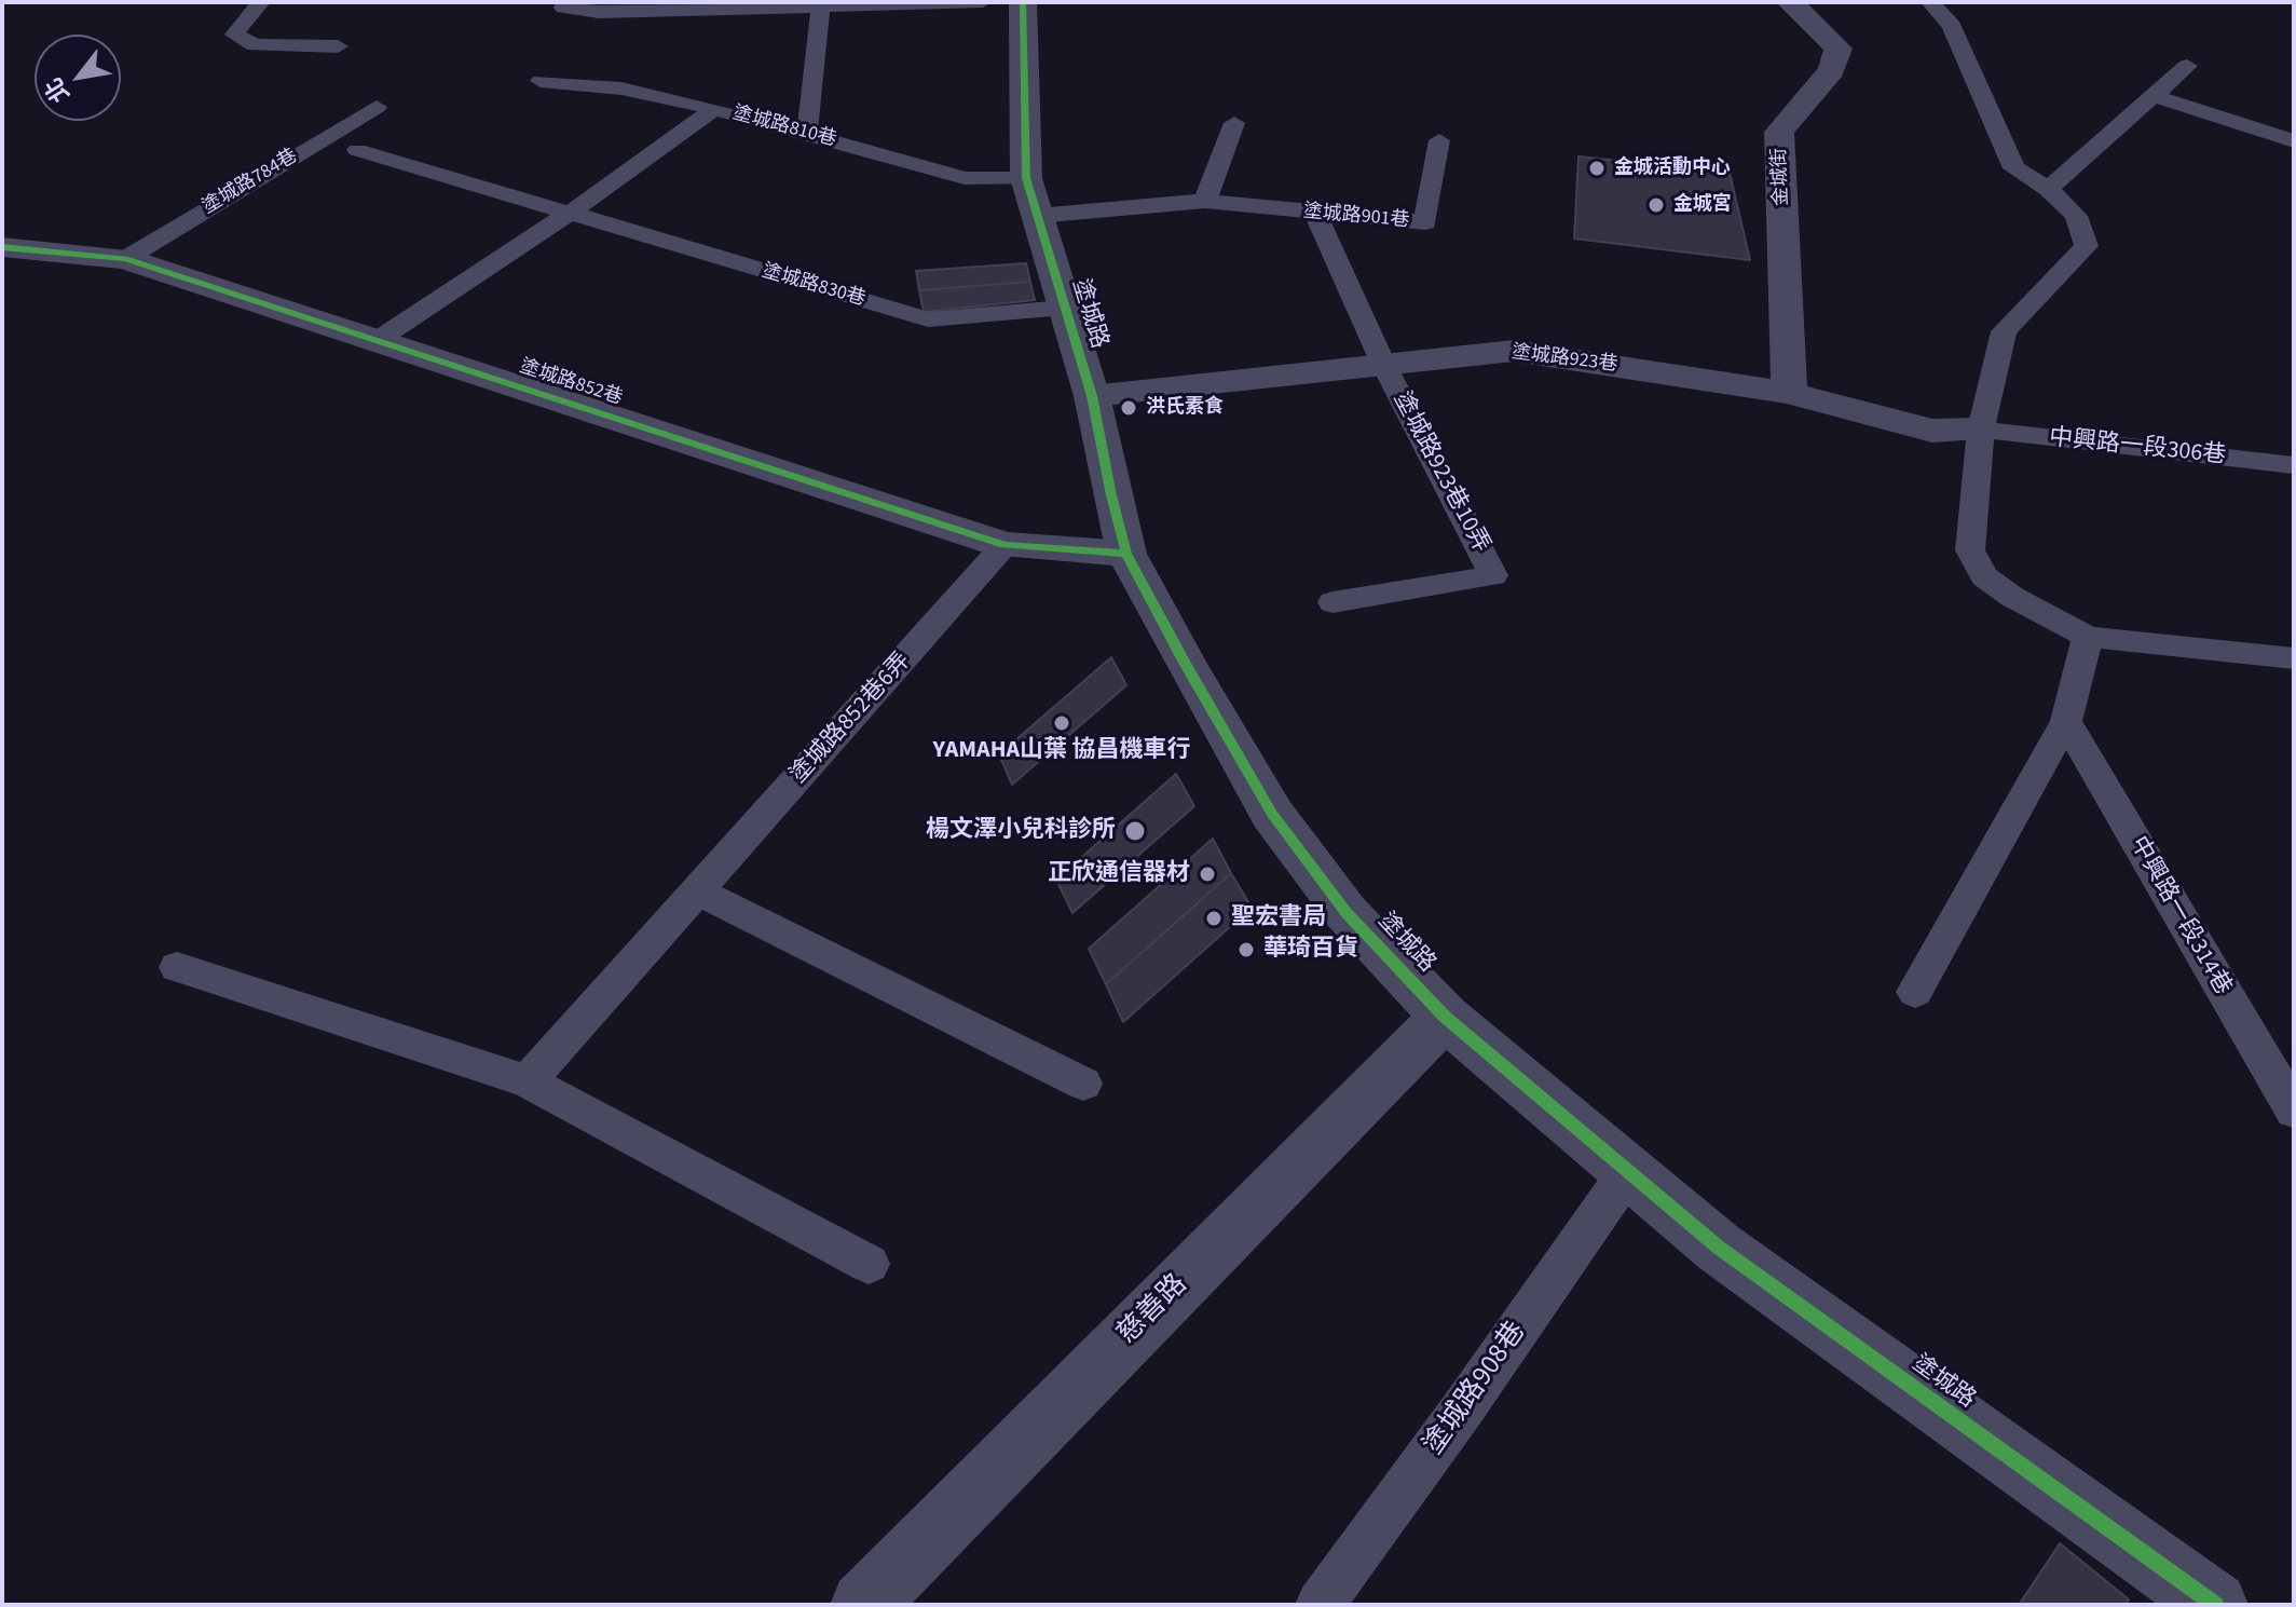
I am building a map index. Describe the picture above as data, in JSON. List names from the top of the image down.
{
  "streets": {
    "street": [
      "金城街",
      "塗城路",
      "塗城路923巷",
      "塗城路852巷",
      "慈善路"
    ],
    "lane": [
      "塗城路810巷",
      "塗城路784巷",
      "塗城路901巷",
      "塗城路830巷",
      "中興路一段306巷",
      "塗城路923巷10弄",
      "塗城路852巷6弄",
      "中興路一段314巷",
      "塗城路908巷"
    ]
  },
  "crossings": [
    ["塗城路810巷", "塗城路901巷"],
    ["塗城路810巷", "塗城路"],
    ["金城街", "塗城路923巷"],
    ["塗城路784巷", "塗城路852巷"],
    ["塗城路901巷", "塗城路"],
    ["塗城路830巷", "塗城路"],
    ["塗城路", "塗城路923巷"],
    ["塗城路", "塗城路852巷"],
    ["塗城路", "慈善路"],
    ["塗城路", "塗城路908巷"],
    ["塗城路923巷", "中興路一段306巷"],
    ["塗城路923巷", "塗城路923巷10弄"],
    ["塗城路852巷", "塗城路852巷6弄"]
  ],
  "places": [
    "金城活動中心",
    "金城宮",
    "洪氏素食",
    "YAMAHA山葉 協昌機車行",
    "楊文澤小兒科診所",
    "正欣通信器材",
    "聖宏書局",
    "華琦百貨"
  ],
  "north": "bottom left"
}
